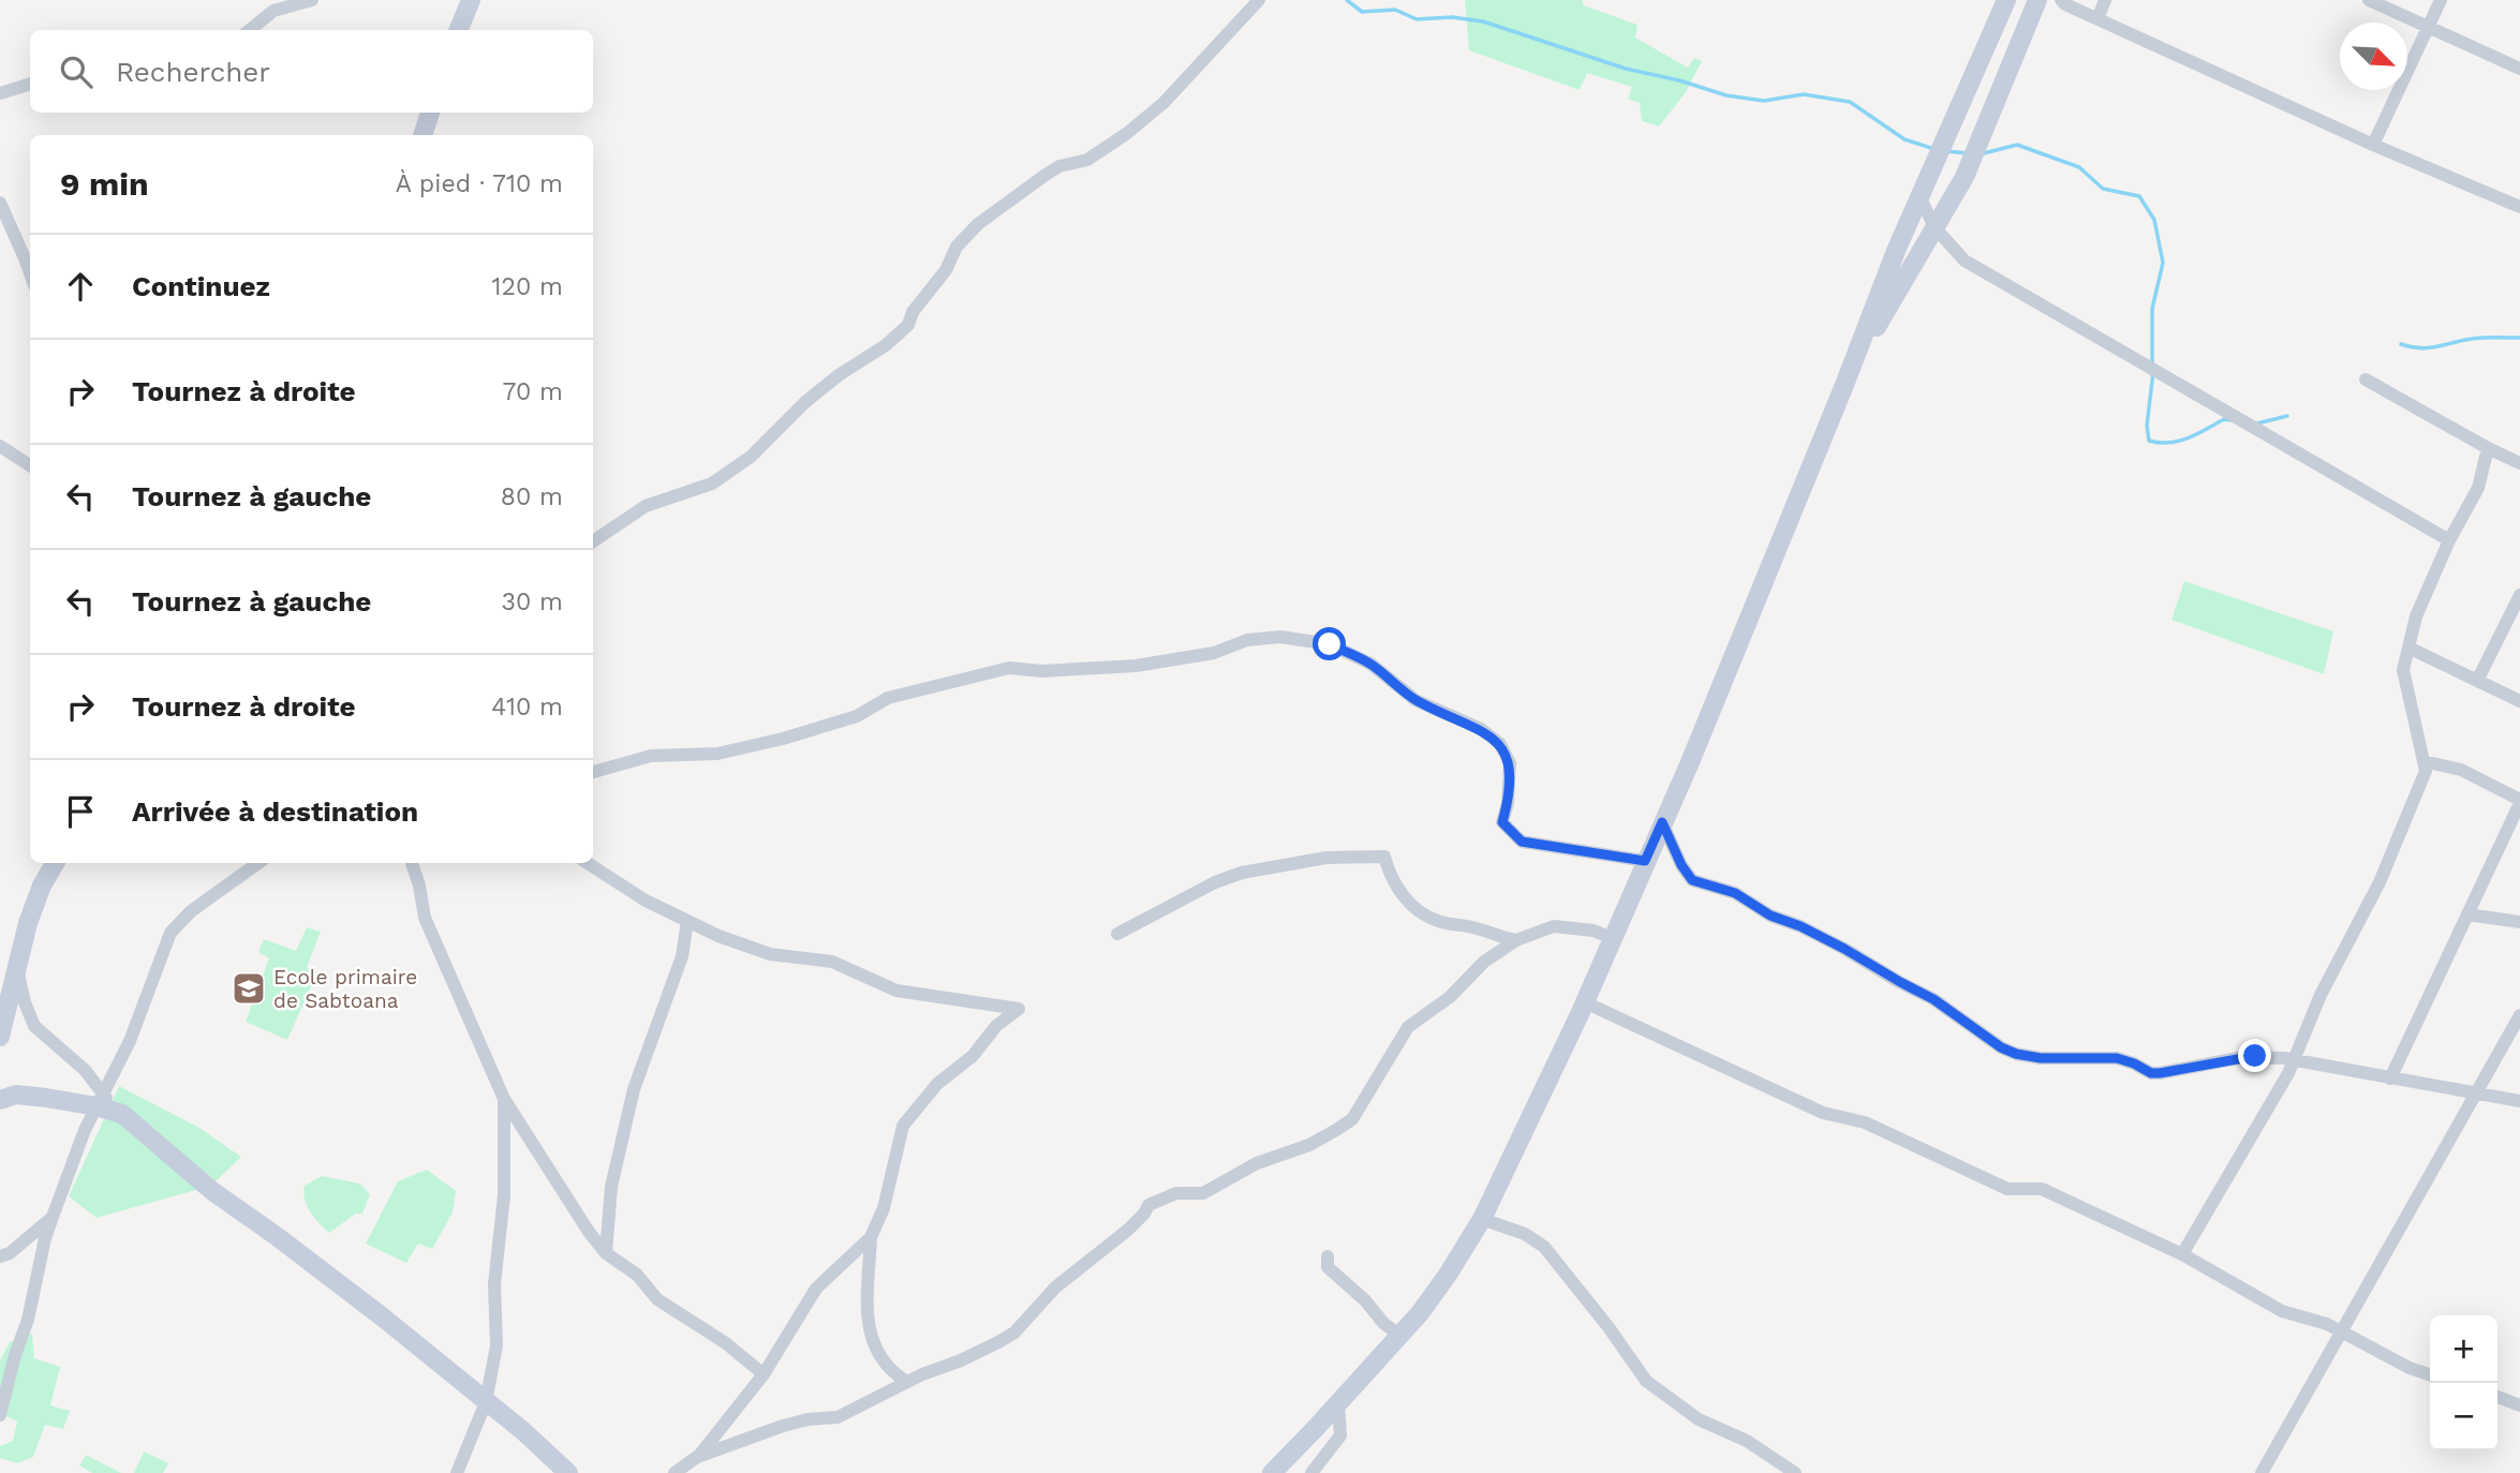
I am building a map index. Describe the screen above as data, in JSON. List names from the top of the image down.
{
  "places": {
    "school or university": ["Ecole primaire de Sabtoana"]
  },
  "north": "bottom right",
  "page": {
    "search": "Rechercher",
    "heading": ["9 min", "À pied · 710 m"],
    "list": [
      ["Continuez", "120 m"],
      ["Tournez à droite", "70 m"],
      ["Tournez à gauche", "80 m"],
      ["Tournez à gauche", "30 m"],
      ["Tournez à droite", "410 m"],
      "Arrivée à destination"
    ],
    "map_buttons": ["+", "−"]
  }
}
